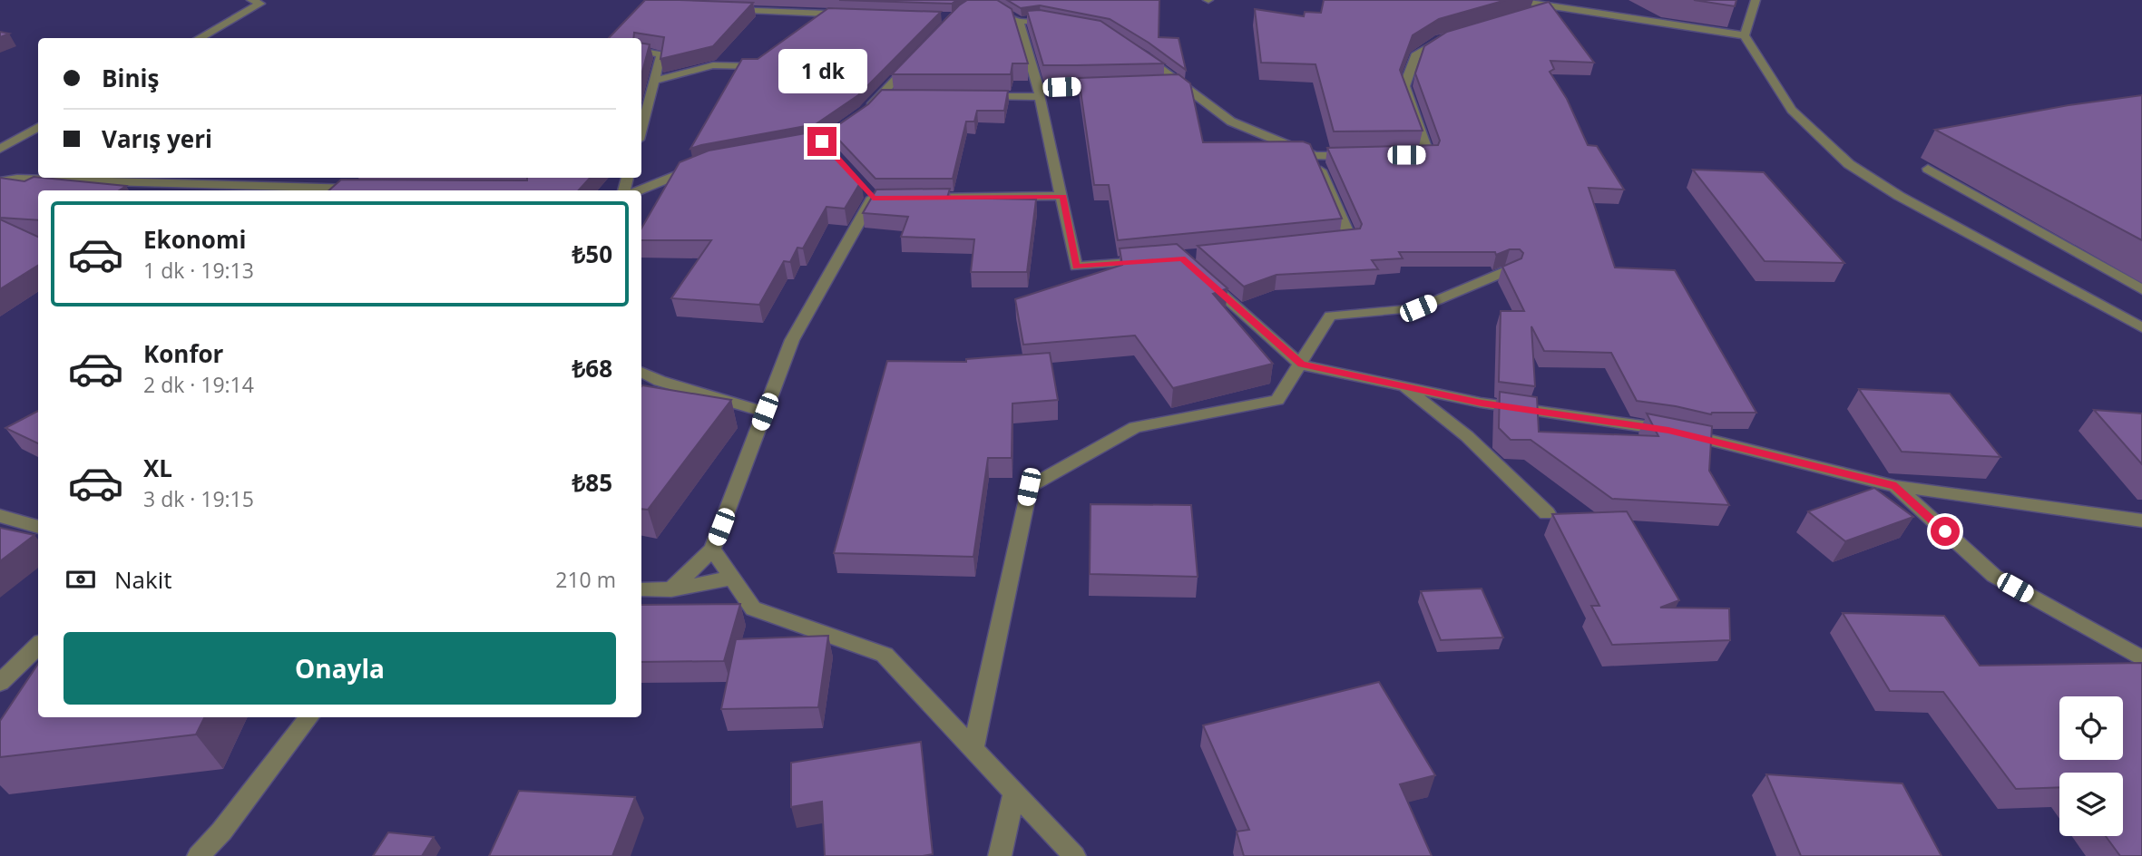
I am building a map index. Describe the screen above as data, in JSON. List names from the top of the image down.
{
  "page": {
    "banner": ["Biniş", "Varış yeri"],
    "bubble": "1 dk",
    "list": [
      {
        "name": "Ekonomi",
        "note": "1 dk · 19:13",
        "value": "₺50"
      },
      {
        "name": "Konfor",
        "note": "2 dk · 19:14",
        "value": "₺68"
      },
      {
        "name": "XL",
        "note": "3 dk · 19:15",
        "value": "₺85"
      }
    ],
    "pay": ["Nakit", "210 m"],
    "buttons": "Onayla"
  }
}
